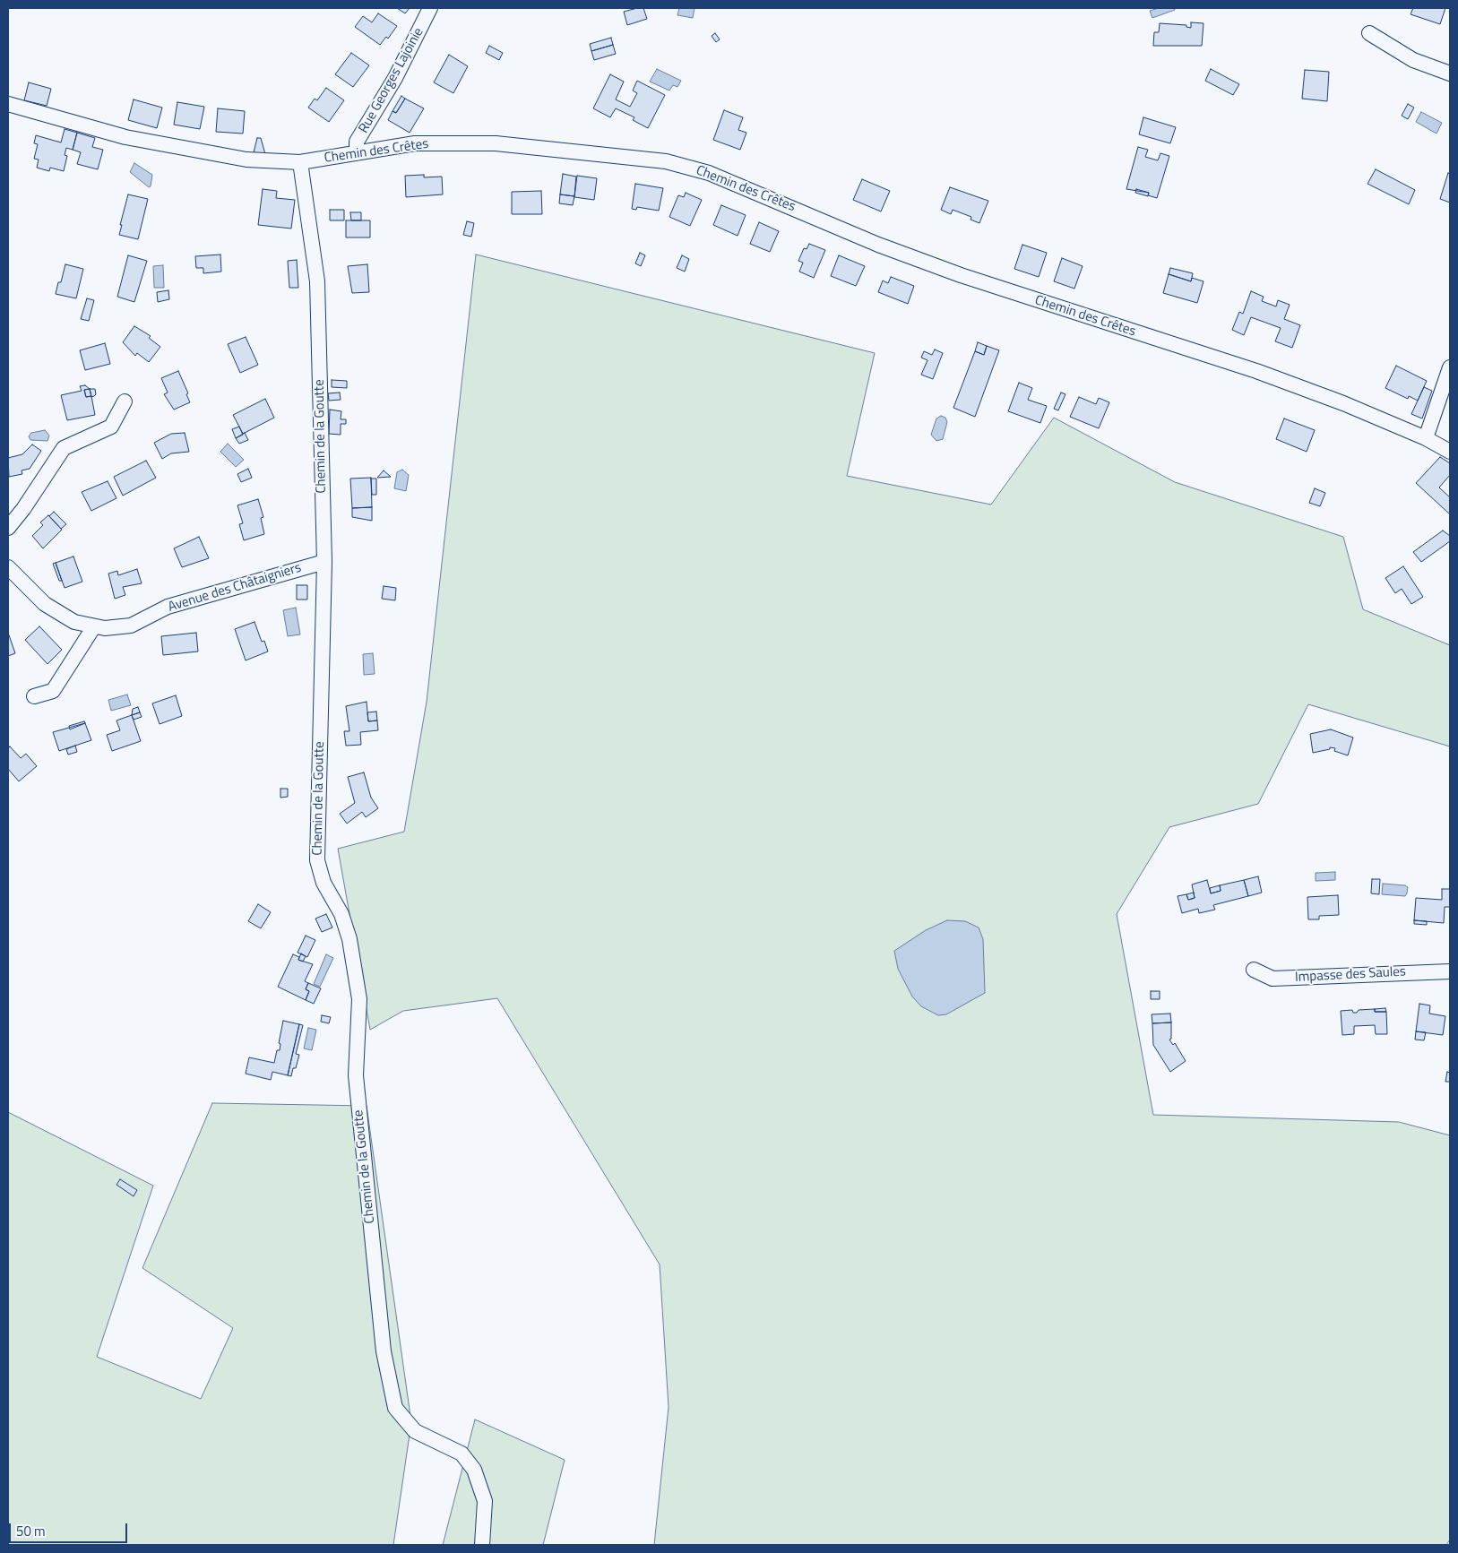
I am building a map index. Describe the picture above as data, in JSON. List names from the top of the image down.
{
  "streets": {
    "street": [
      "Rue Georges Lajoinie",
      "Chemin des Crêtes",
      "Chemin de la Goutte",
      "Avenue des Châtaigniers",
      "Impasse des Saules"
    ]
  },
  "crossings": [
    ["Rue Georges Lajoinie", "Chemin des Crêtes"],
    ["Chemin des Crêtes", "Chemin de la Goutte"],
    ["Chemin de la Goutte", "Avenue des Châtaigniers"]
  ],
  "scale_bar": "50 m"
}
